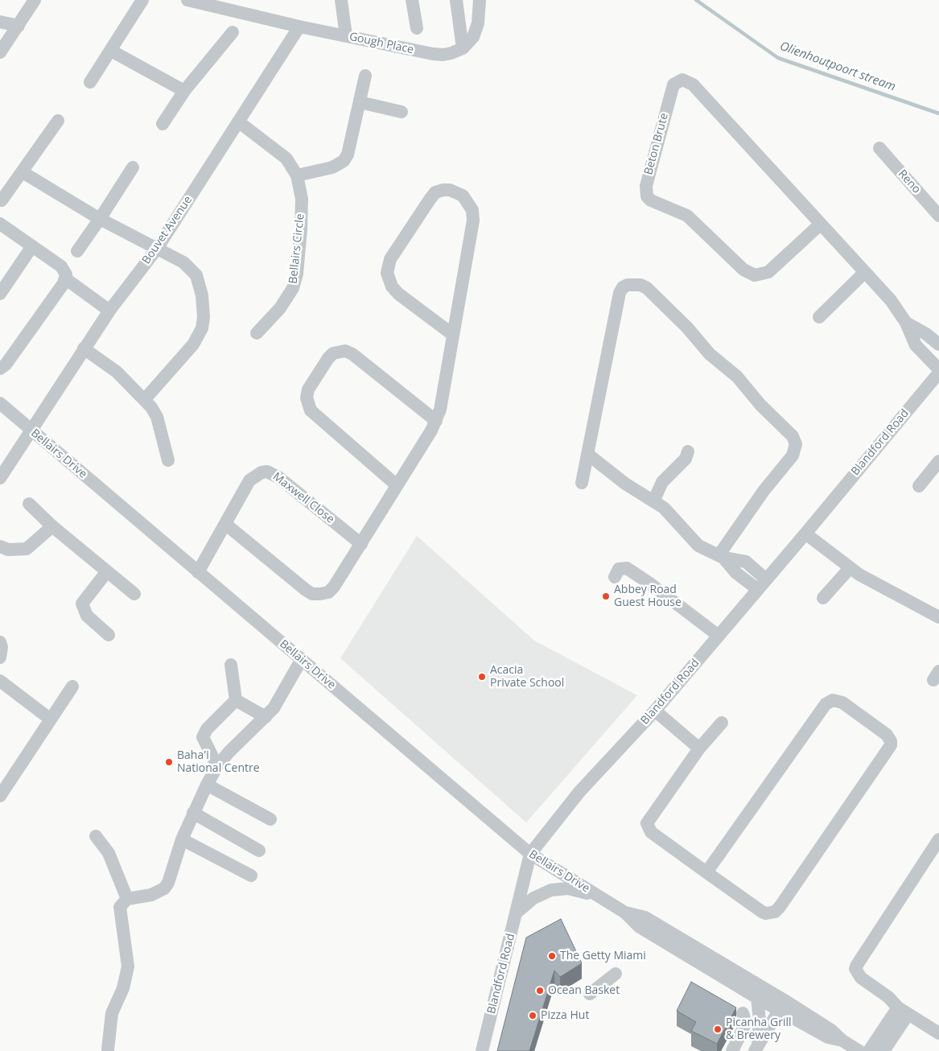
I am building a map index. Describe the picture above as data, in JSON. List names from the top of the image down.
{
  "streets": {
    "street": [
      "Gough Place",
      "Beton Brute",
      "Reno",
      "Bouvet Avenue",
      "Bellairs Circle",
      "Blandford Road",
      "Bellairs Drive",
      "Maxwell Close"
    ]
  },
  "crossings": [
    ["Gough Place", "Bouvet Avenue"],
    ["Beton Brute", "Blandford Road"],
    ["Bouvet Avenue", "Bellairs Circle"],
    ["Bouvet Avenue", "Bellairs Drive"],
    ["Blandford Road", "Bellairs Drive"],
    ["Bellairs Drive", "Maxwell Close"]
  ],
  "water": ["Olienhoutpoort stream"],
  "places": [
    "Abbey Road Guest House",
    "Acacia Private School",
    "Baha'i National Centre",
    "The Getty Miami",
    "Ocean Basket",
    "Pizza Hut",
    "Picanha Grill & Brewery"
  ]
}
